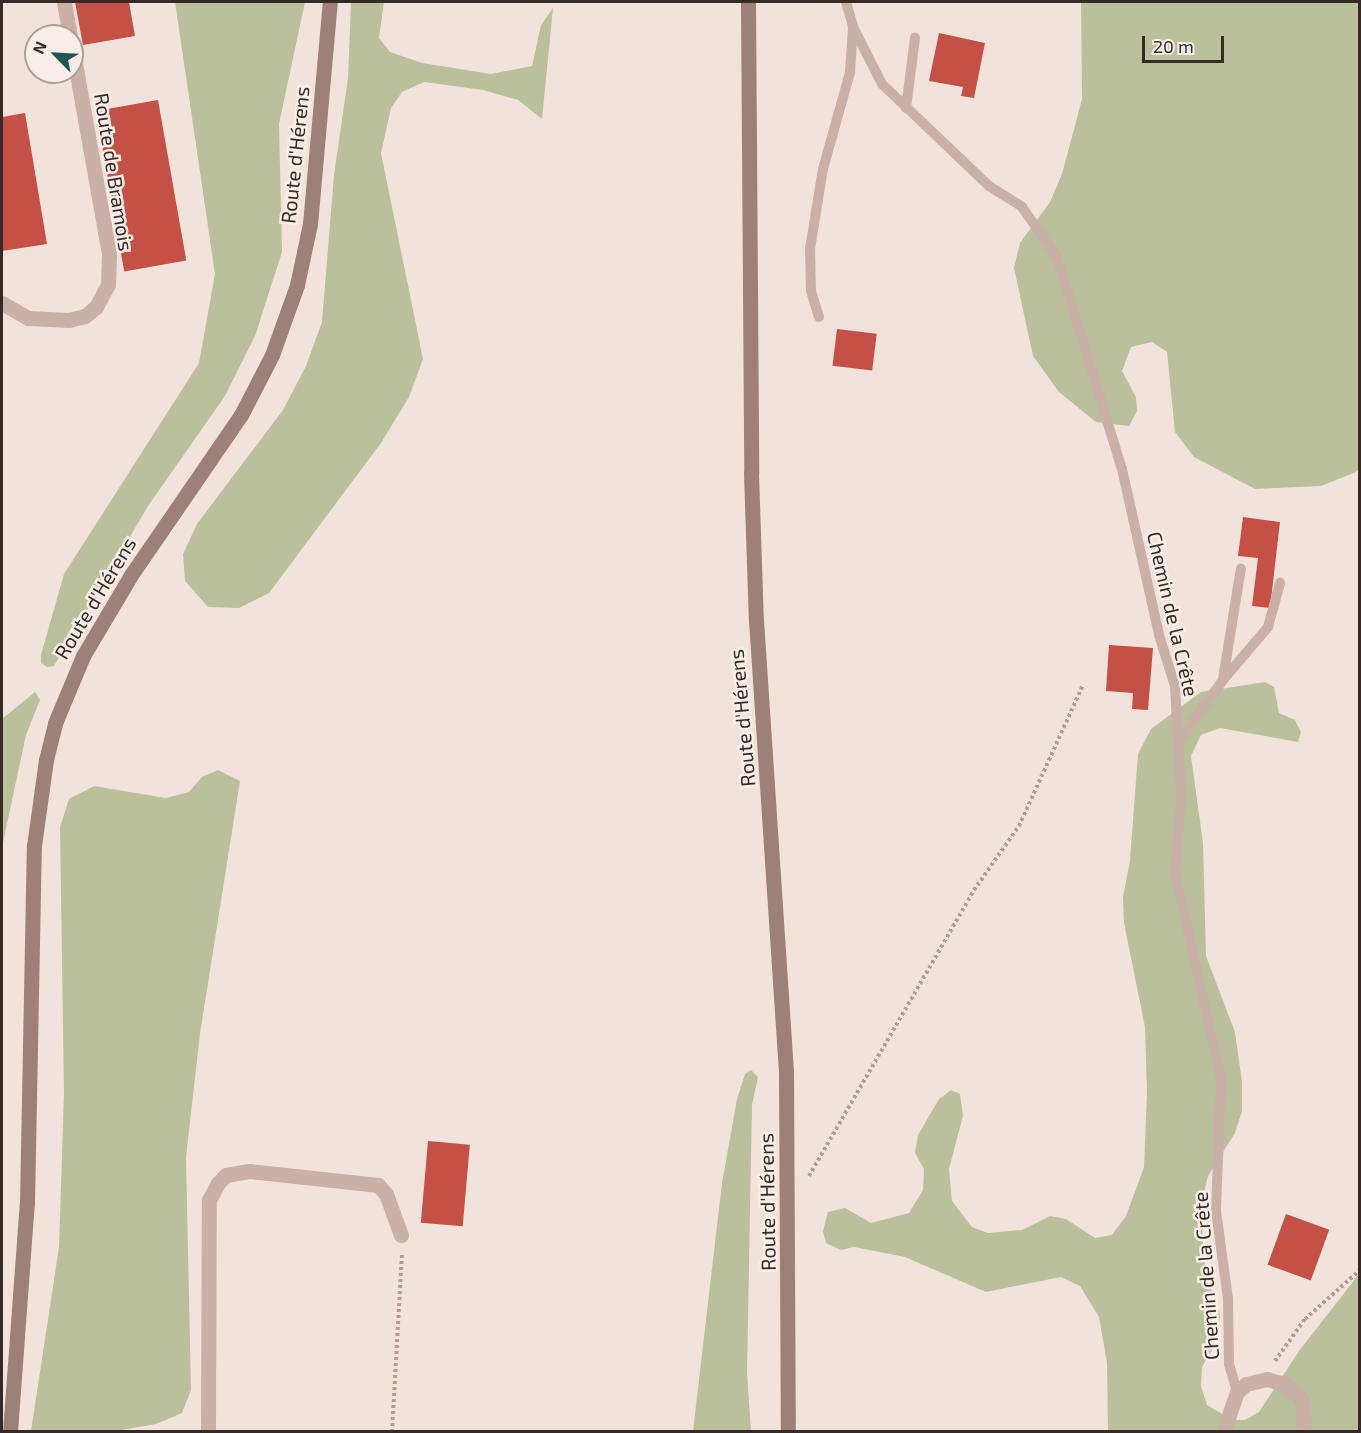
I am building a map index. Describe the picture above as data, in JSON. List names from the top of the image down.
{
  "streets": {
    "main road": ["Route d'Hérens"],
    "street": ["Route de Bramois"],
    "lane": ["Chemin de la Crête"]
  },
  "scale_bar": "20 m",
  "north": "top left"
}
